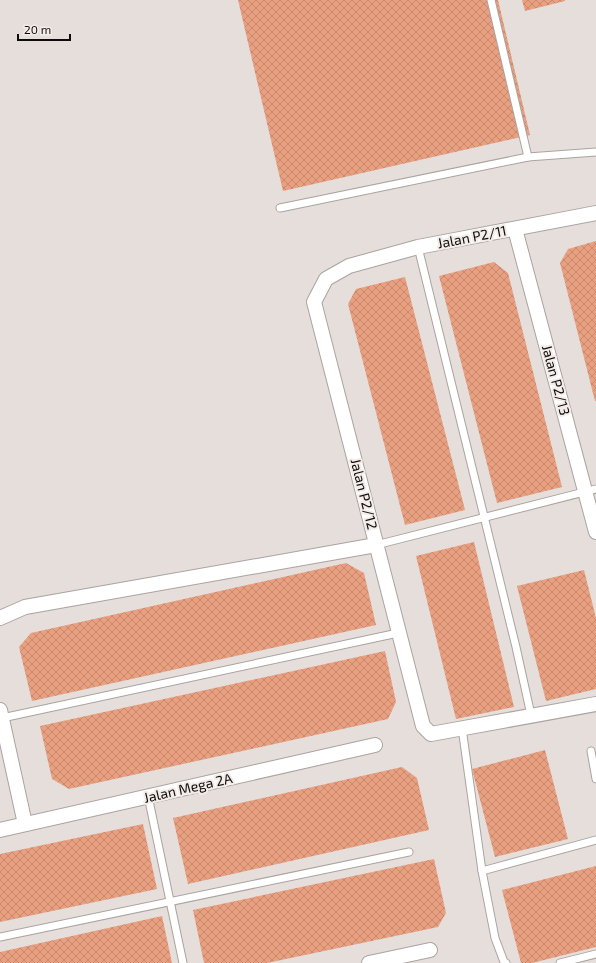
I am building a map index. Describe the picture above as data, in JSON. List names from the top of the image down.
{
  "streets": {
    "street": [
      "Jalan P2/11",
      "Jalan P2/13",
      "Jalan P2/12",
      "Jalan Mega 2A"
    ]
  },
  "crossings": [
    ["Jalan P2/11", "Jalan P2/13"],
    ["Jalan P2/11", "Jalan P2/12"]
  ],
  "scale_bar": "20 m"
}
